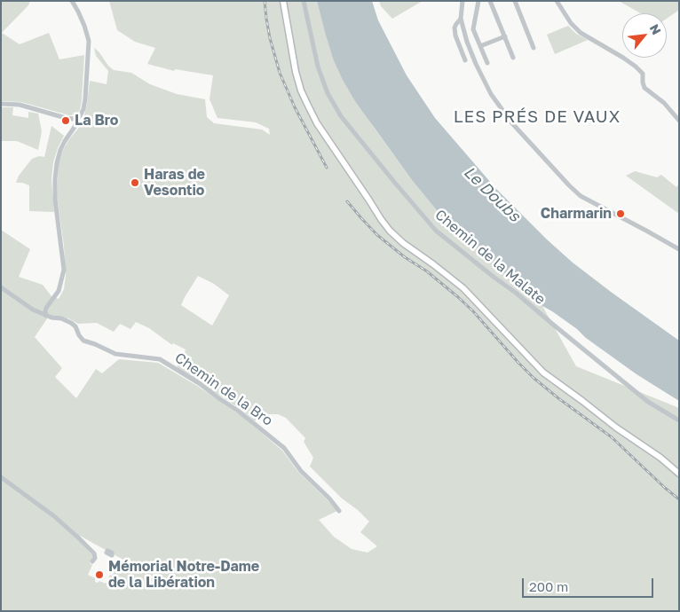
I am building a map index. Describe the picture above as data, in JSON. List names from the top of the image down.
{
  "streets": {
    "street": ["Chemin de la Malate", "Chemin de la Bro"]
  },
  "districts": ["LES PRÉS DE VAUX"],
  "water": ["Le Doubs"],
  "places": [
    "La Bro",
    "Haras de Vesontio",
    "Charmarin",
    "Mémorial Notre-Dame de la Libération"
  ],
  "scale_bar": "200 m",
  "north": "top right"
}
